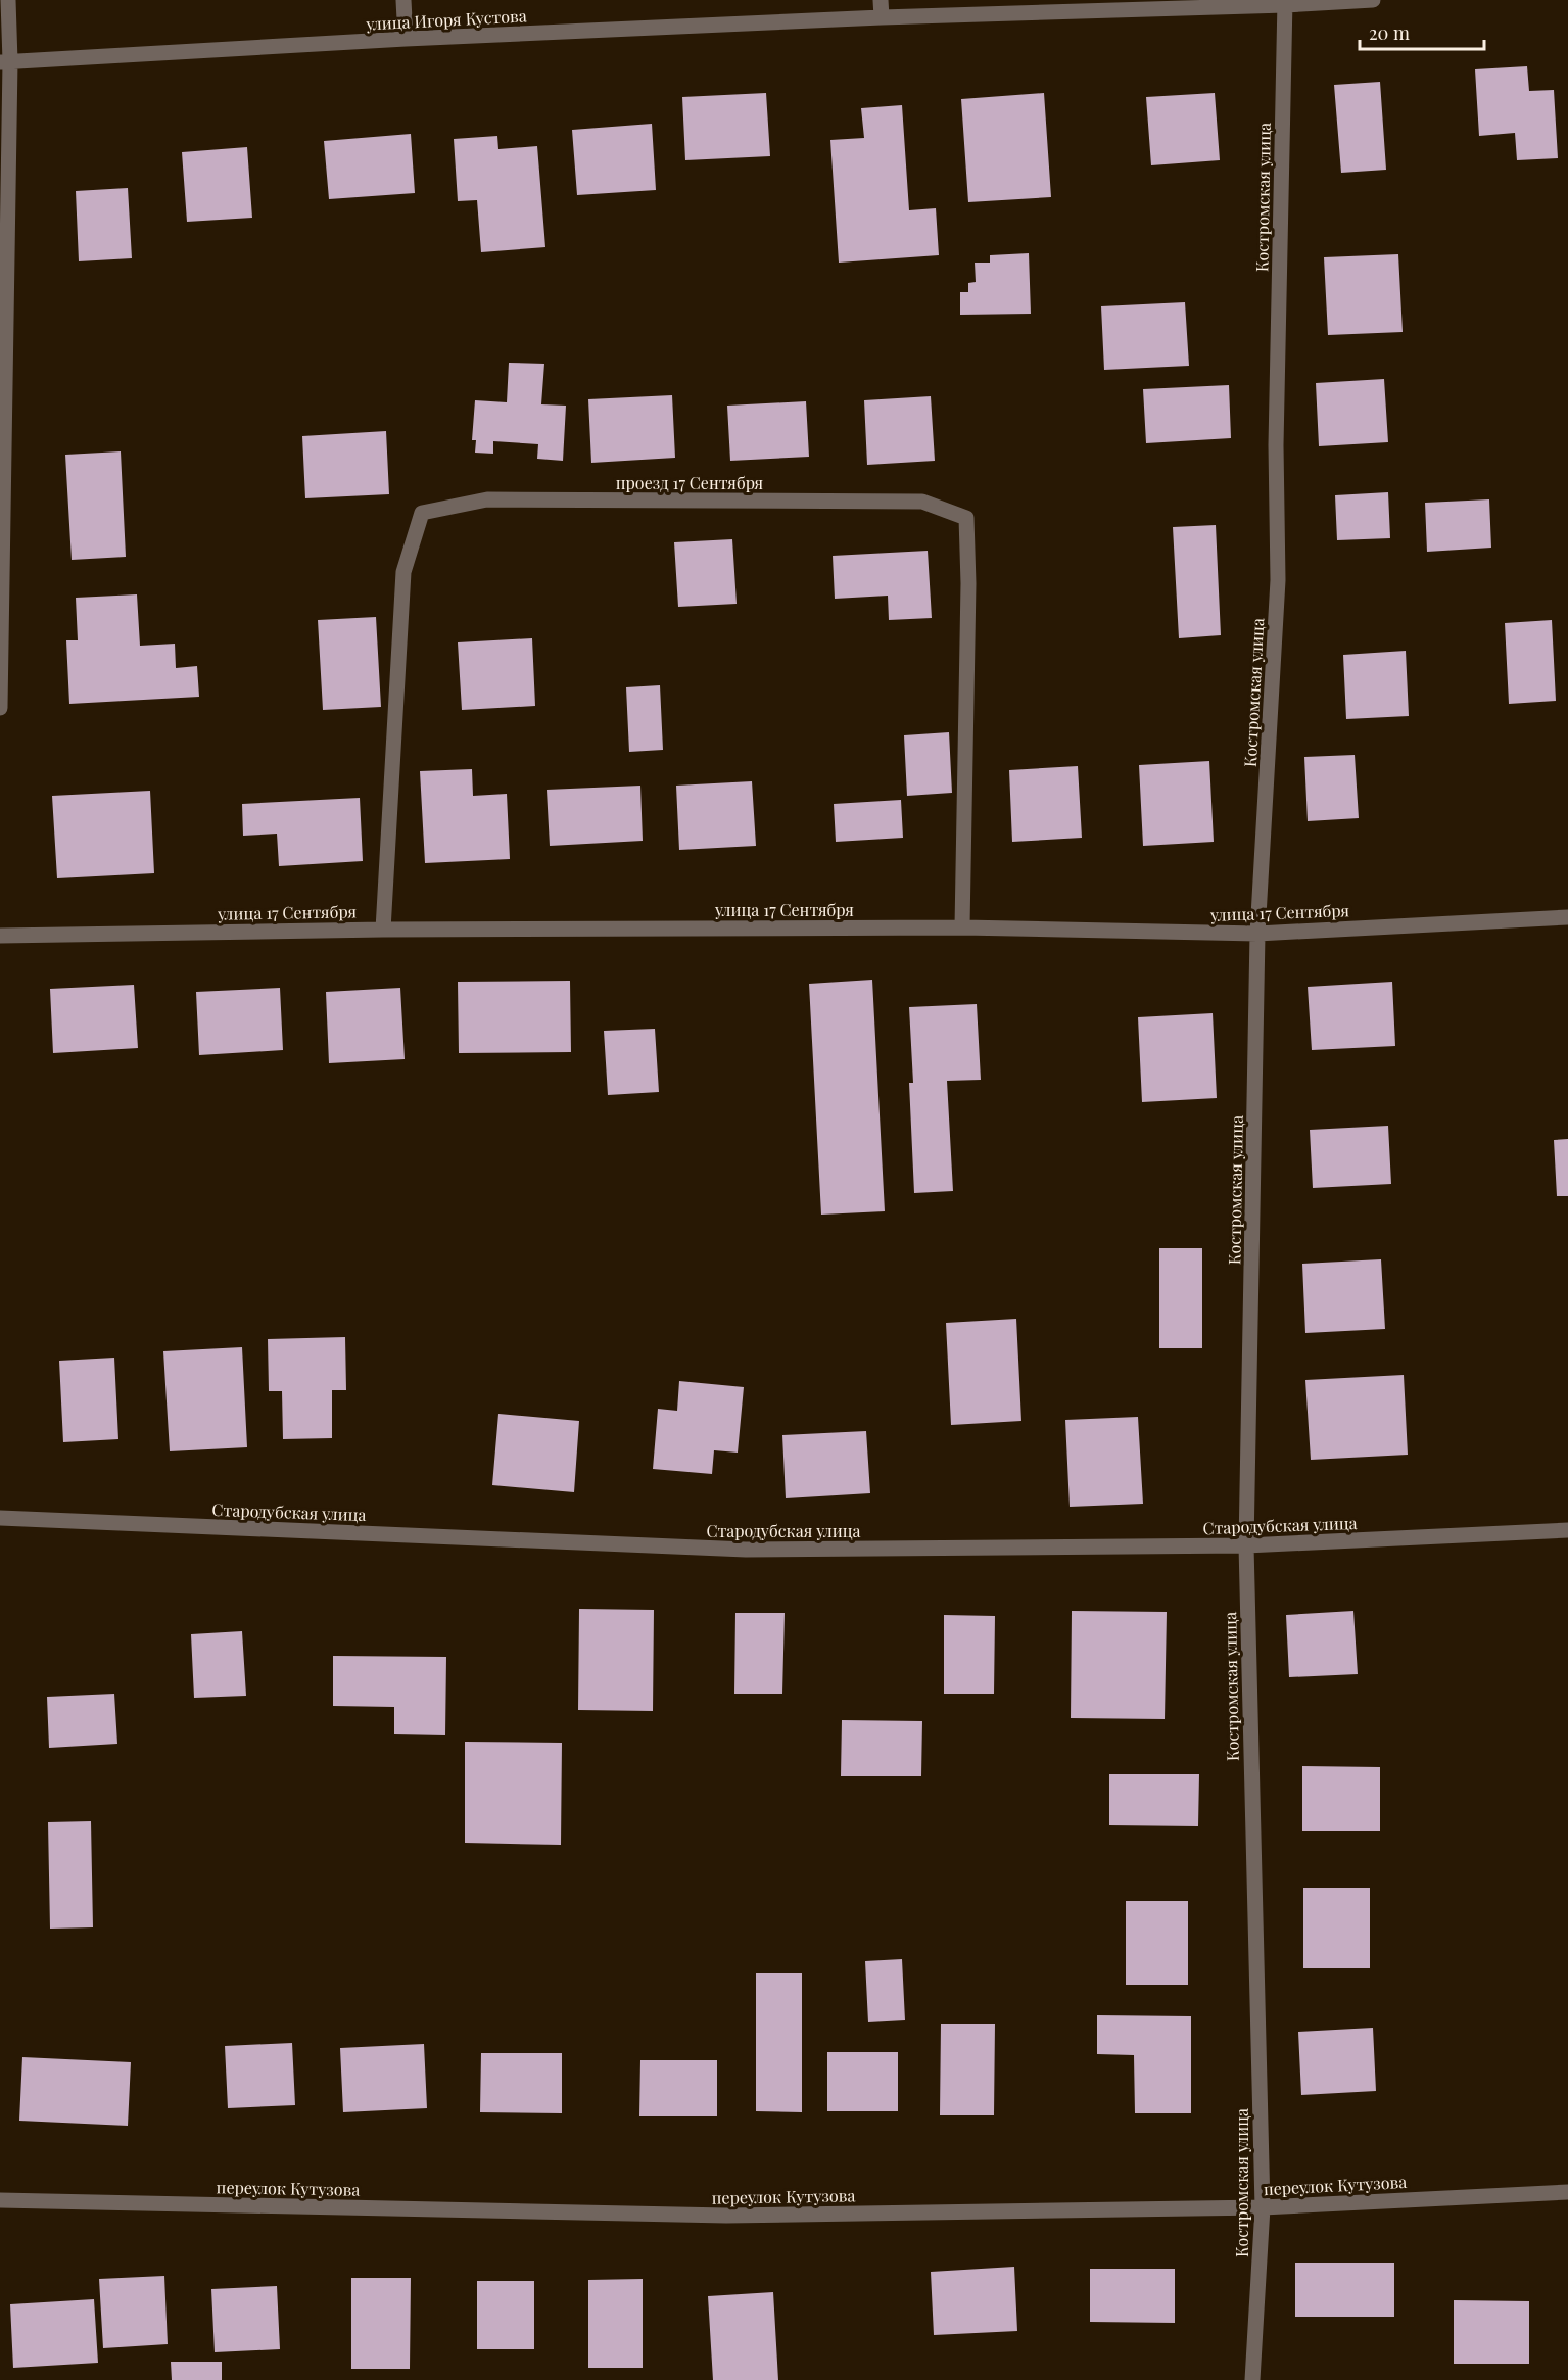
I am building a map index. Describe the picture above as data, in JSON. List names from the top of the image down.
{
  "streets": {
    "street": [
      "улица Игоря Кустова",
      "Костромская улица",
      "проезд 17 Сентября",
      "улица 17 Сентября",
      "Стародубская улица",
      "переулок Кутузова"
    ]
  },
  "crossings": [
    ["улица Игоря Кустова", "Костромская улица"],
    ["Костромская улица", "улица 17 Сентября"],
    ["Костромская улица", "Стародубская улица"],
    ["Костромская улица", "переулок Кутузова"],
    ["проезд 17 Сентября", "улица 17 Сентября"]
  ],
  "scale_bar": "20 m"
}
